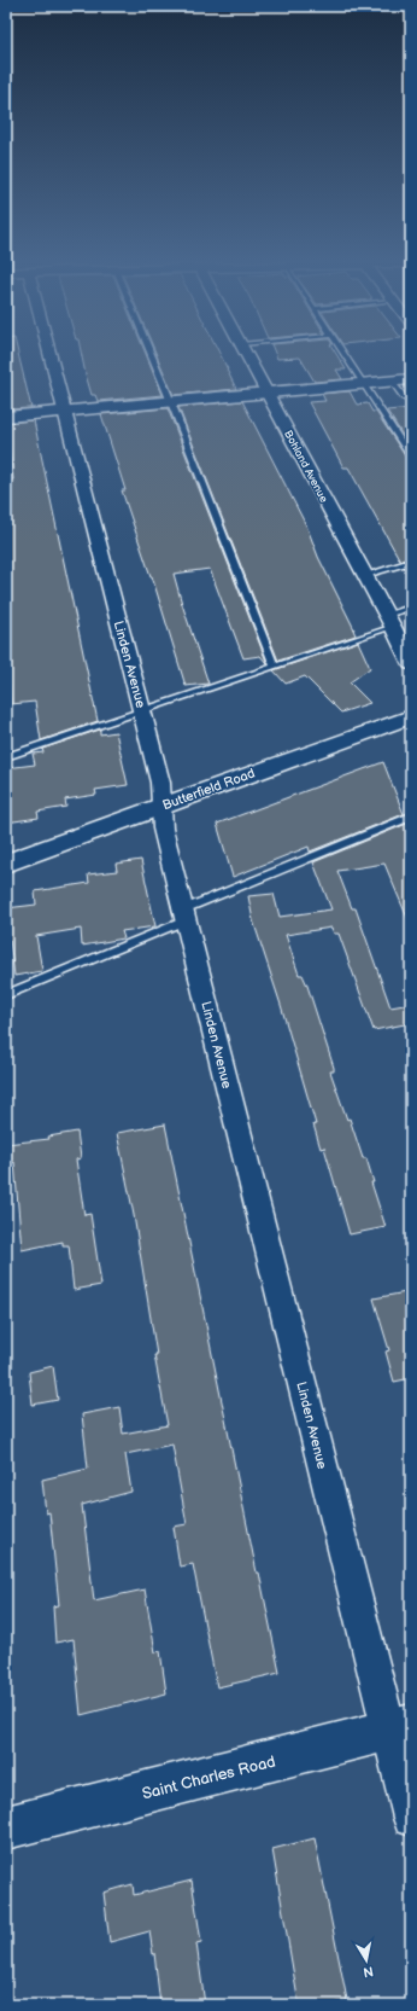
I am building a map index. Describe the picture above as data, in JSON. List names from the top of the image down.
{
  "streets": {
    "main road": ["Butterfield Road", "Saint Charles Road"],
    "street": ["Bohland Avenue", "Linden Avenue"]
  },
  "crossings": [
    ["Linden Avenue", "Butterfield Road"],
    ["Linden Avenue", "Saint Charles Road"]
  ],
  "north": "bottom"
}
